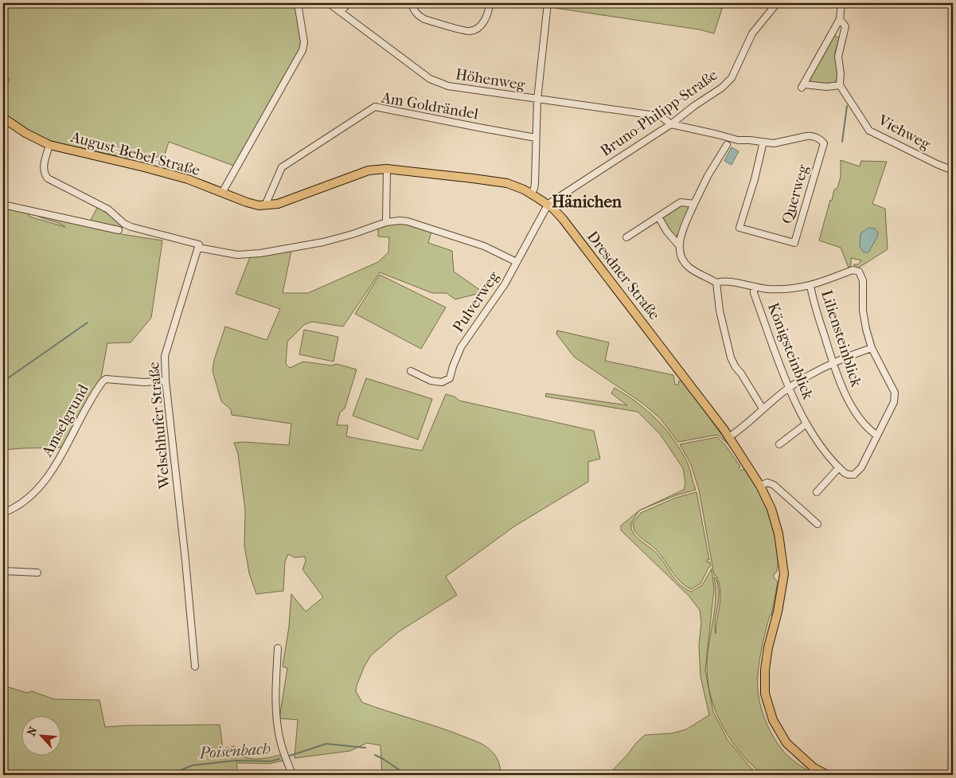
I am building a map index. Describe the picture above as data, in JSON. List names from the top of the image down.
{
  "streets": {
    "main road": ["August-Bebel-Straße", "Dresdner Straße"],
    "street": [
      "Höhenweg",
      "Am Goldrändel",
      "Bruno-Philipp-Straße",
      "Viehweg",
      "Querweg",
      "Pulverweg",
      "Liliensteinblick",
      "Königsteinblick",
      "Amselgrund",
      "Welschhufer Straße"
    ]
  },
  "crossings": [
    ["Höhenweg", "Bruno-Philipp-Straße"],
    ["Höhenweg", "Querweg"],
    ["Am Goldrändel", "August-Bebel-Straße"],
    ["Am Goldrändel", "Dresdner Straße"],
    ["Bruno-Philipp-Straße", "Querweg"],
    ["Bruno-Philipp-Straße", "Dresdner Straße"],
    ["Bruno-Philipp-Straße", "Pulverweg"],
    ["August-Bebel-Straße", "Dresdner Straße"],
    ["Dresdner Straße", "Pulverweg"],
    ["Amselgrund", "Welschhufer Straße"]
  ],
  "districts": ["Hänichen"],
  "water": ["Poisenbach"],
  "north": "top left"
}
